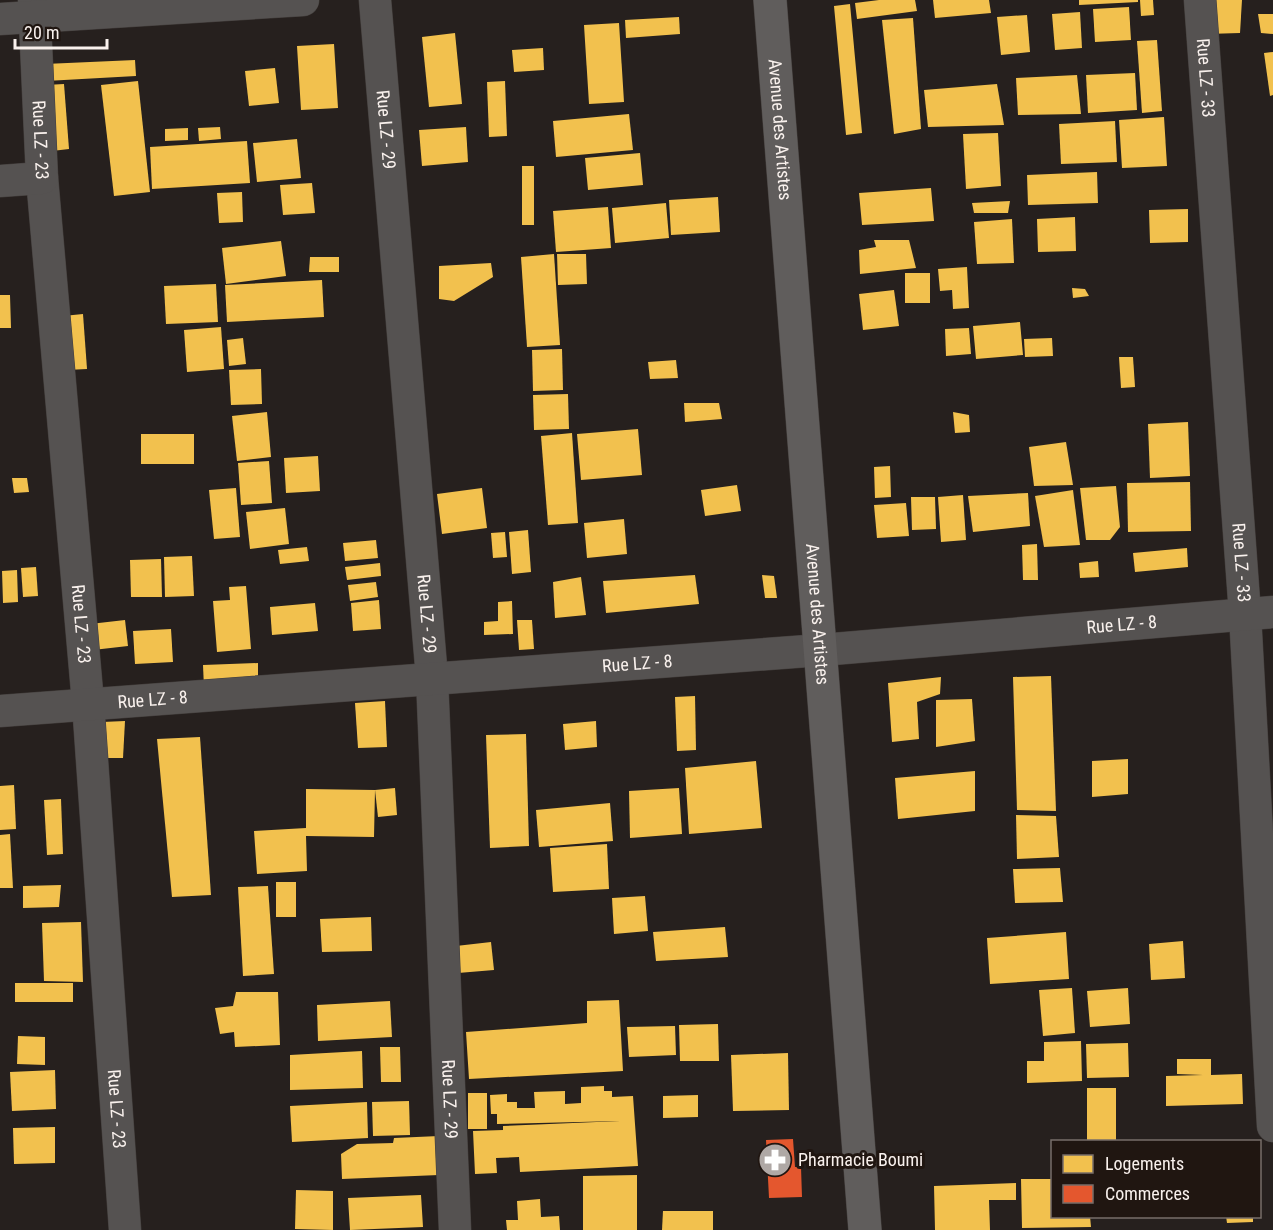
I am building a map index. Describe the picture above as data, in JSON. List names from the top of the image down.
{
  "streets": {
    "street": [
      "Rue LZ - 33",
      "Rue LZ - 29",
      "Avenue des Artistes",
      "Rue LZ - 23",
      "Rue LZ - 8"
    ]
  },
  "crossings": [
    ["Rue LZ - 33", "Rue LZ - 8"],
    ["Rue LZ - 29", "Rue LZ - 8"],
    ["Avenue des Artistes", "Rue LZ - 8"],
    ["Rue LZ - 23", "Rue LZ - 8"]
  ],
  "places": {
    "pharmacy": ["Pharmacie Boumi"]
  },
  "legend": ["Logements", "Commerces"],
  "scale_bar": "20 m"
}
